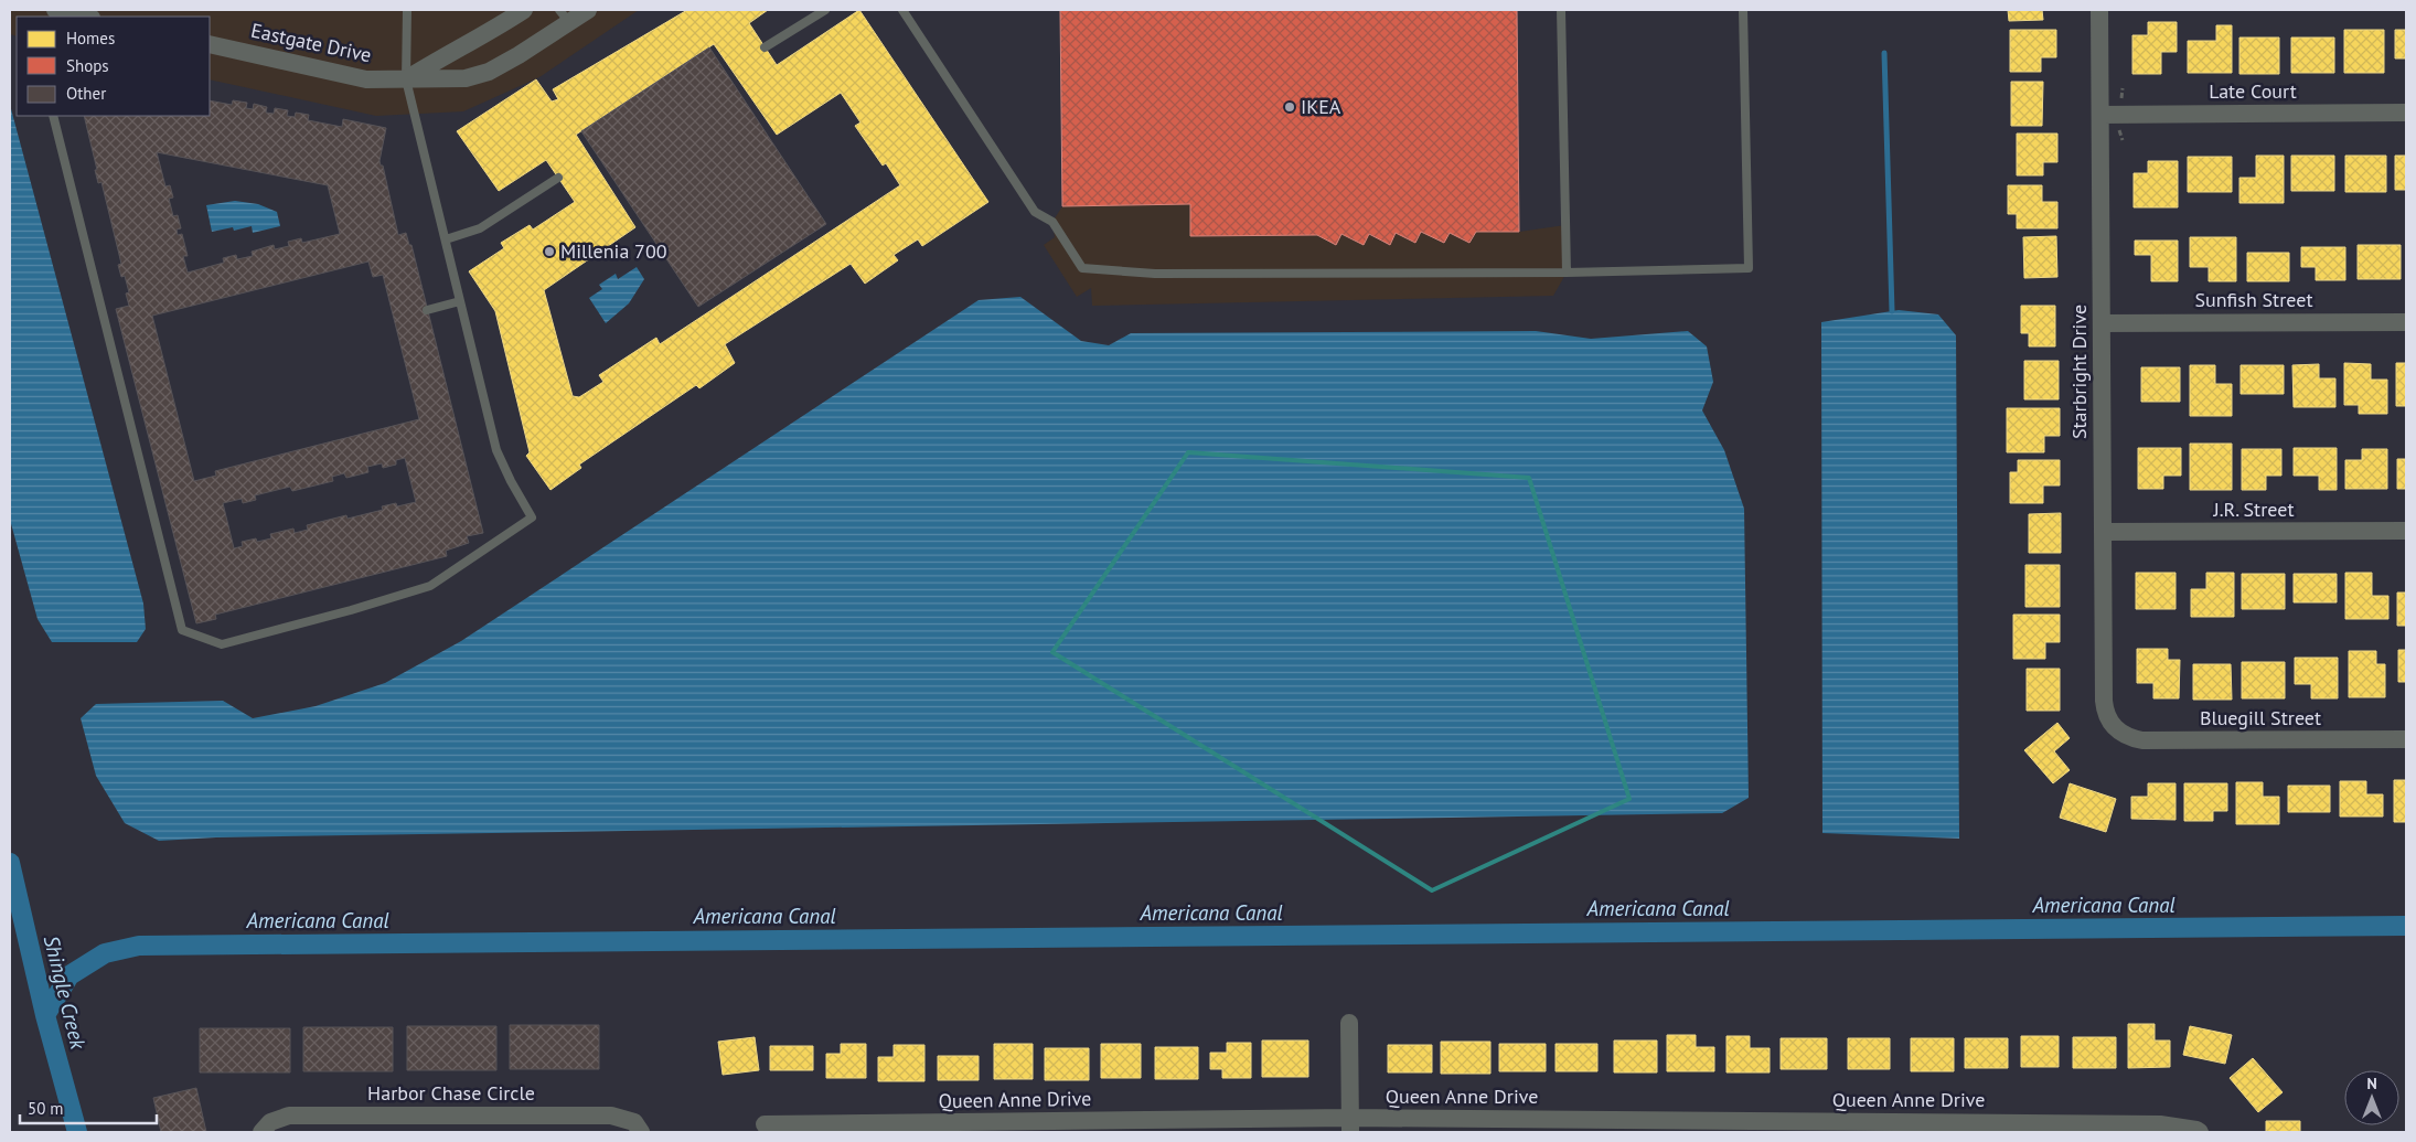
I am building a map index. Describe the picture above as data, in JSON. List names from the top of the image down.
{
  "streets": {
    "street": [
      "Eastgate Drive",
      "Late Court",
      "Sunfish Street",
      "Starbright Drive",
      "J.R. Street",
      "Bluegill Street",
      "Harbor Chase Circle",
      "Queen Anne Drive"
    ]
  },
  "crossings": [
    ["Late Court", "Starbright Drive"],
    ["Sunfish Street", "Starbright Drive"],
    ["Starbright Drive", "J.R. Street"],
    ["Starbright Drive", "Bluegill Street"]
  ],
  "water": ["Americana Canal", "Shingle Creek"],
  "places": ["IKEA", "Millenia 700"],
  "legend": ["Homes", "Shops", "Other"],
  "scale_bar": "50 m",
  "north": "top"
}
